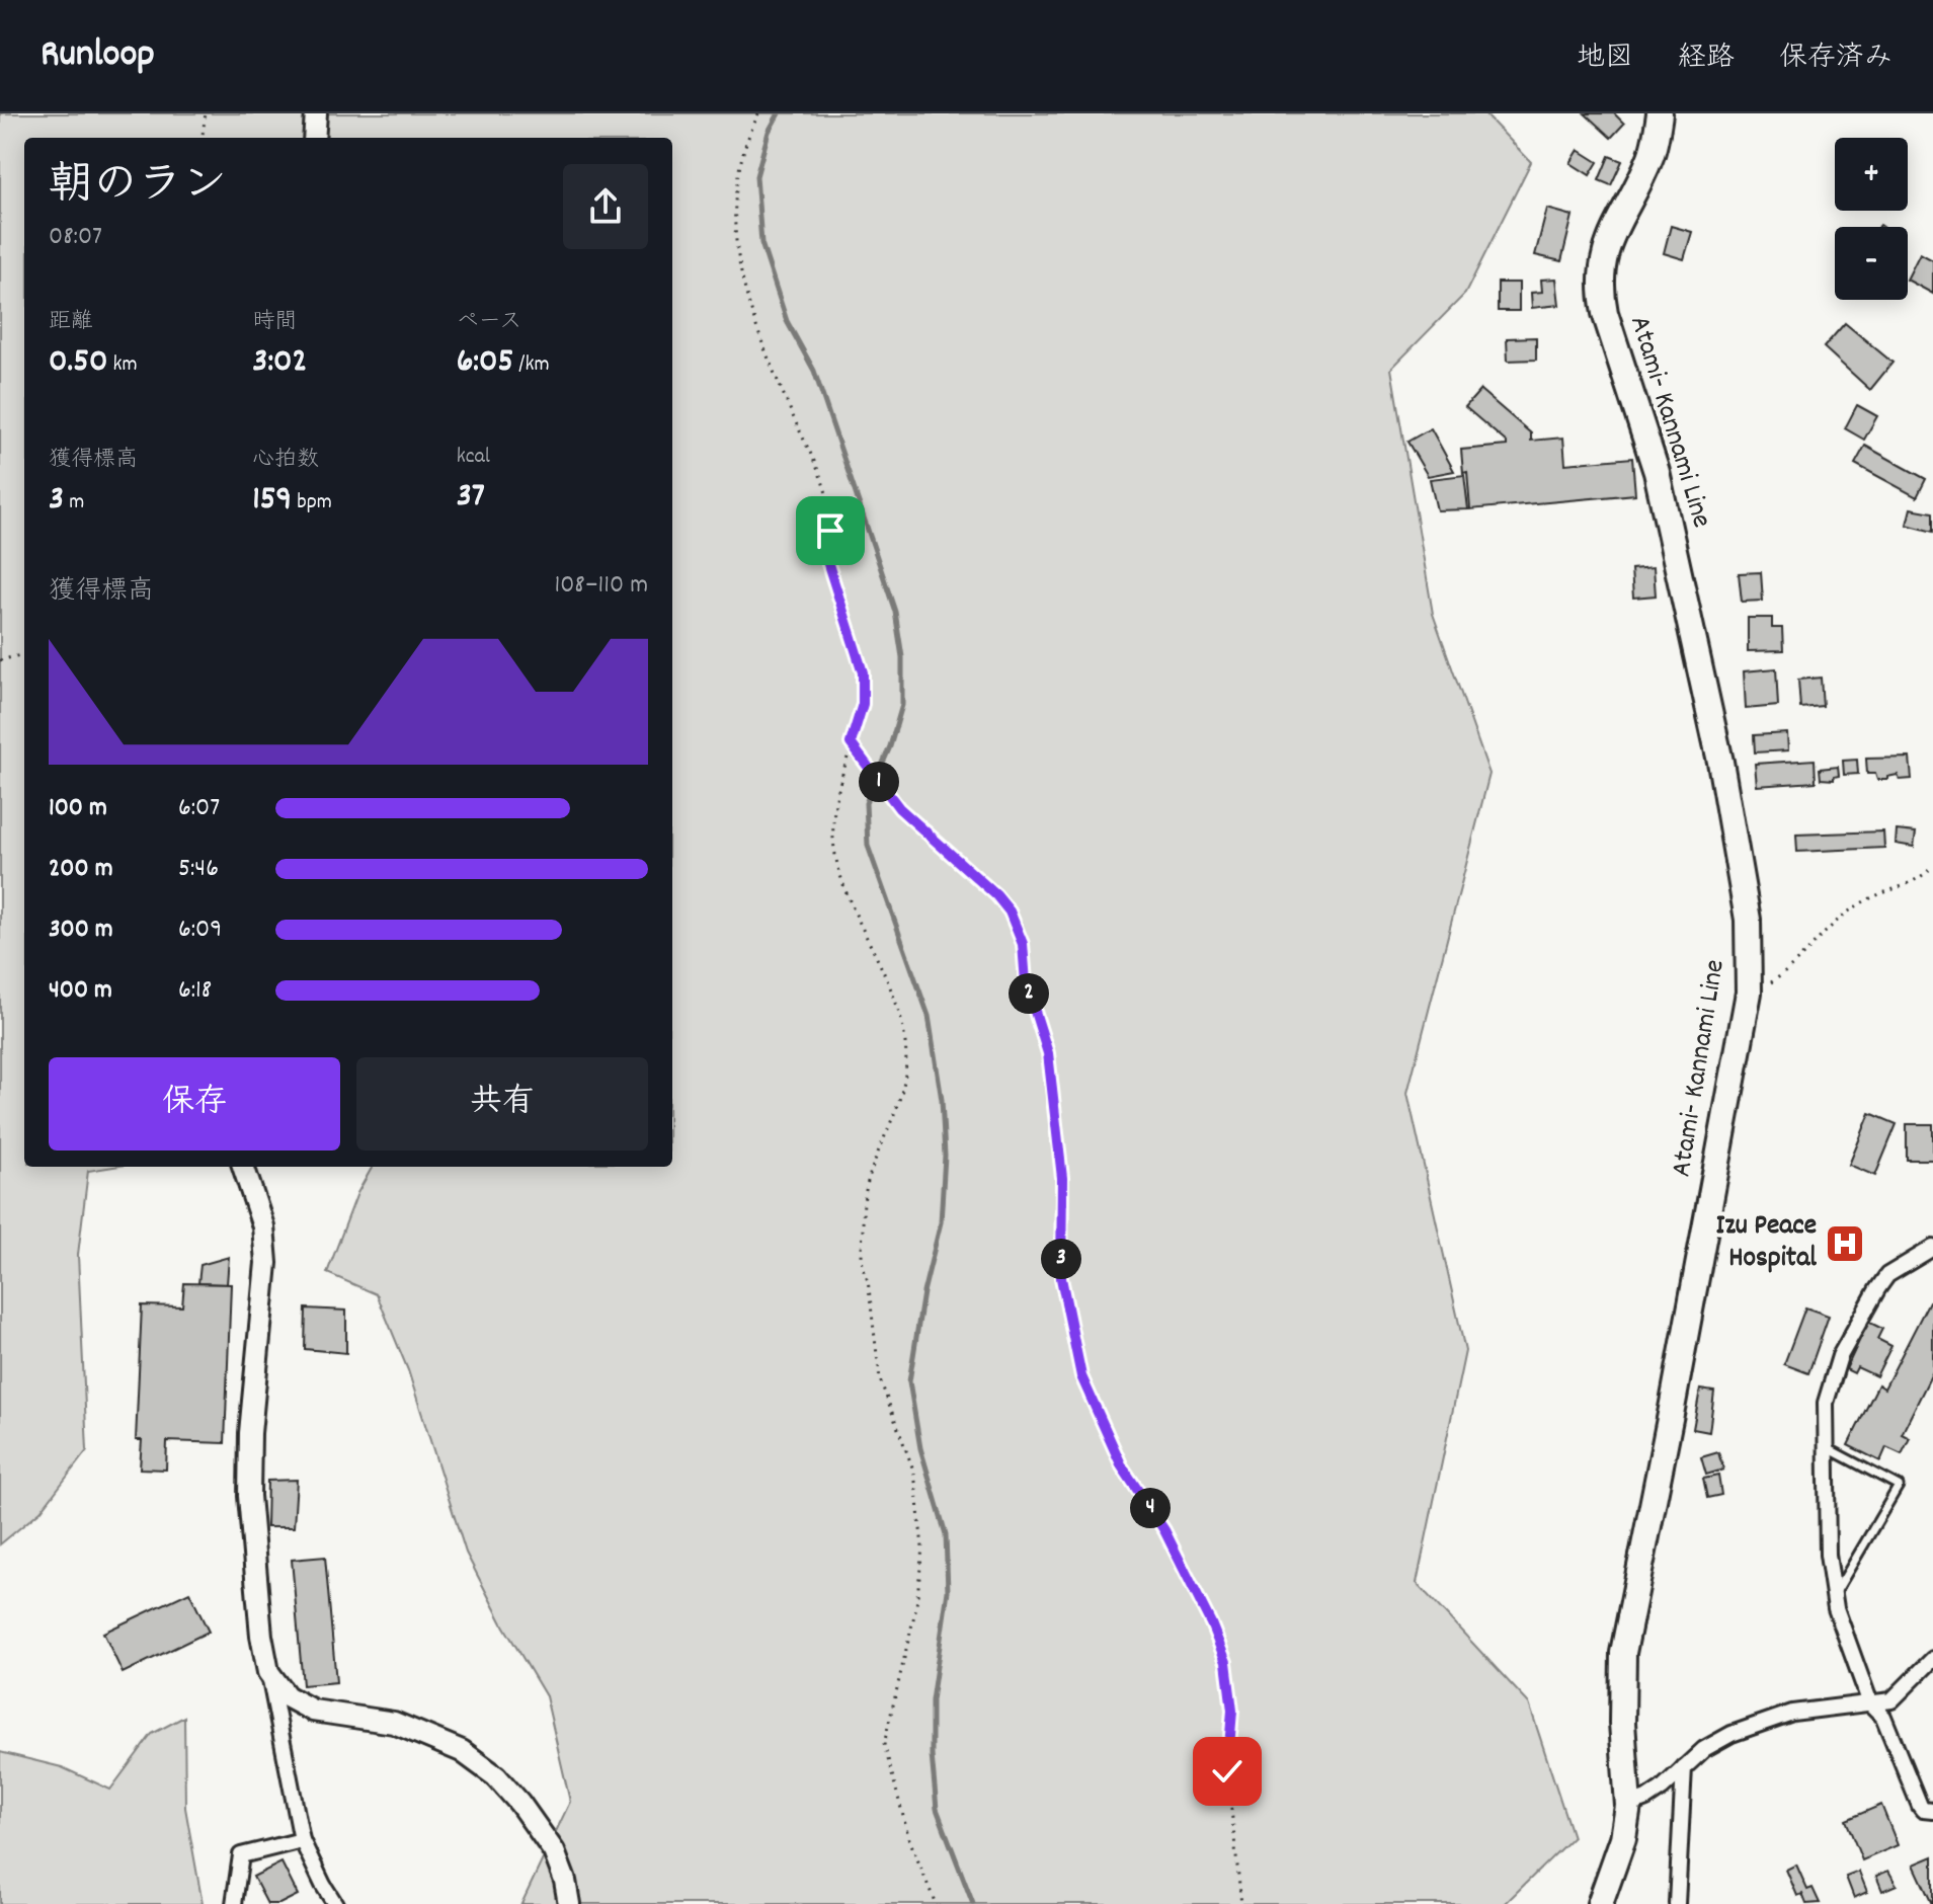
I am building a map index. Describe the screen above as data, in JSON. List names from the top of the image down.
{
  "streets": {
    "main road": ["Atami- Kannami Line"]
  },
  "places": {
    "hospital": ["Izu Peace Hospital"]
  },
  "page": {
    "header": "Runloop",
    "nav": ["地図", "経路", "保存済み"],
    "map_buttons": ["+", "−"],
    "heading": ["朝のラン", "08:07"],
    "stats": [
      ["距離", "0.50 km"],
      ["時間", "3:02"],
      ["ペース", "6:05 /km"],
      ["獲得標高", "3 m"],
      ["心拍数", "159 bpm"],
      ["kcal", "37"]
    ],
    "chart": ["獲得標高", "108–110 m"],
    "pins": [
      "1",
      "2",
      "3",
      "4"
    ],
    "list": [
      {
        "name": "100 m",
        "note": "6:07"
      },
      {
        "name": "200 m",
        "note": "5:46"
      },
      {
        "name": "300 m",
        "note": "6:09"
      },
      {
        "name": "400 m",
        "note": "6:18"
      }
    ],
    "buttons": ["保存", "共有"]
  }
}
